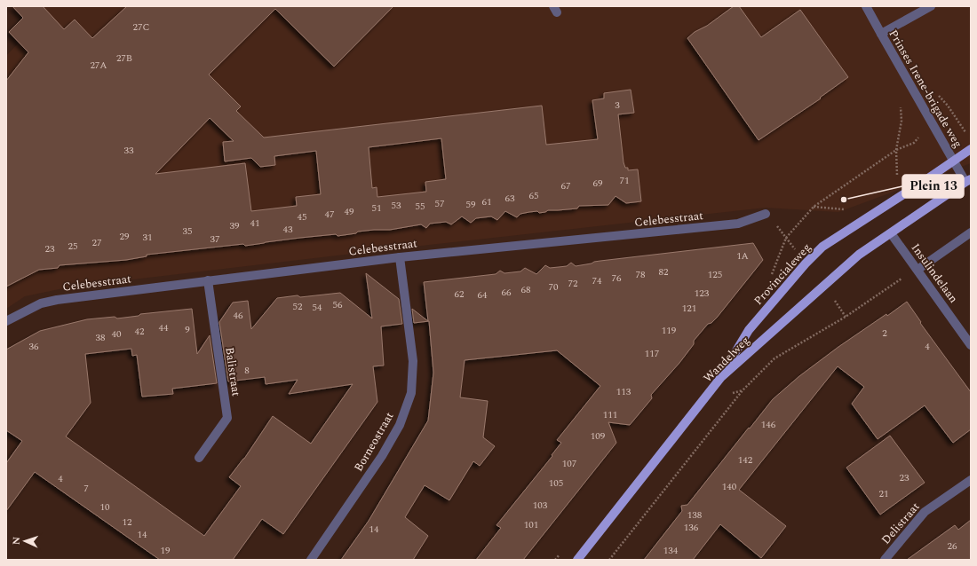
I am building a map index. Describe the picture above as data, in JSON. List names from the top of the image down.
{
  "streets": {
    "main road": ["Provincialeweg", "Wandelweg"],
    "street": [
      "Prinses Irene-brigade weg",
      "Celebesstraat",
      "Insulindelaan",
      "Balistraat",
      "Borneostraat",
      "Delistraat"
    ]
  },
  "crossings": [
    ["Prinses Irene-brigade weg", "Provincialeweg"],
    ["Celebesstraat", "Balistraat"],
    ["Celebesstraat", "Borneostraat"],
    ["Insulindelaan", "Wandelweg"],
    ["Provincialeweg", "Wandelweg"]
  ],
  "places": ["Plein 13"],
  "house_numbers": [
    "27C",
    "27B",
    "27A",
    "3",
    "33",
    "71",
    "69",
    "67",
    "65",
    "63",
    "61",
    "57",
    "59",
    "53",
    "55",
    "51",
    "49",
    "47",
    "45",
    "41",
    "39",
    "43",
    "35",
    "29",
    "31",
    "37",
    "27",
    "25",
    "23",
    "1A",
    "82",
    "78",
    "125",
    "76",
    "74",
    "72",
    "70",
    "68",
    "66",
    "123",
    "62",
    "64",
    "56",
    "52",
    "54",
    "121",
    "46",
    "44",
    "9",
    "119",
    "42",
    "2",
    "40",
    "38",
    "36",
    "4",
    "117",
    "8",
    "113",
    "111",
    "146",
    "109",
    "142",
    "107",
    "23",
    "4",
    "105",
    "140",
    "7",
    "21",
    "103",
    "10",
    "138",
    "12",
    "101",
    "136",
    "14",
    "14",
    "26",
    "19",
    "134"
  ],
  "north": "left"
}
